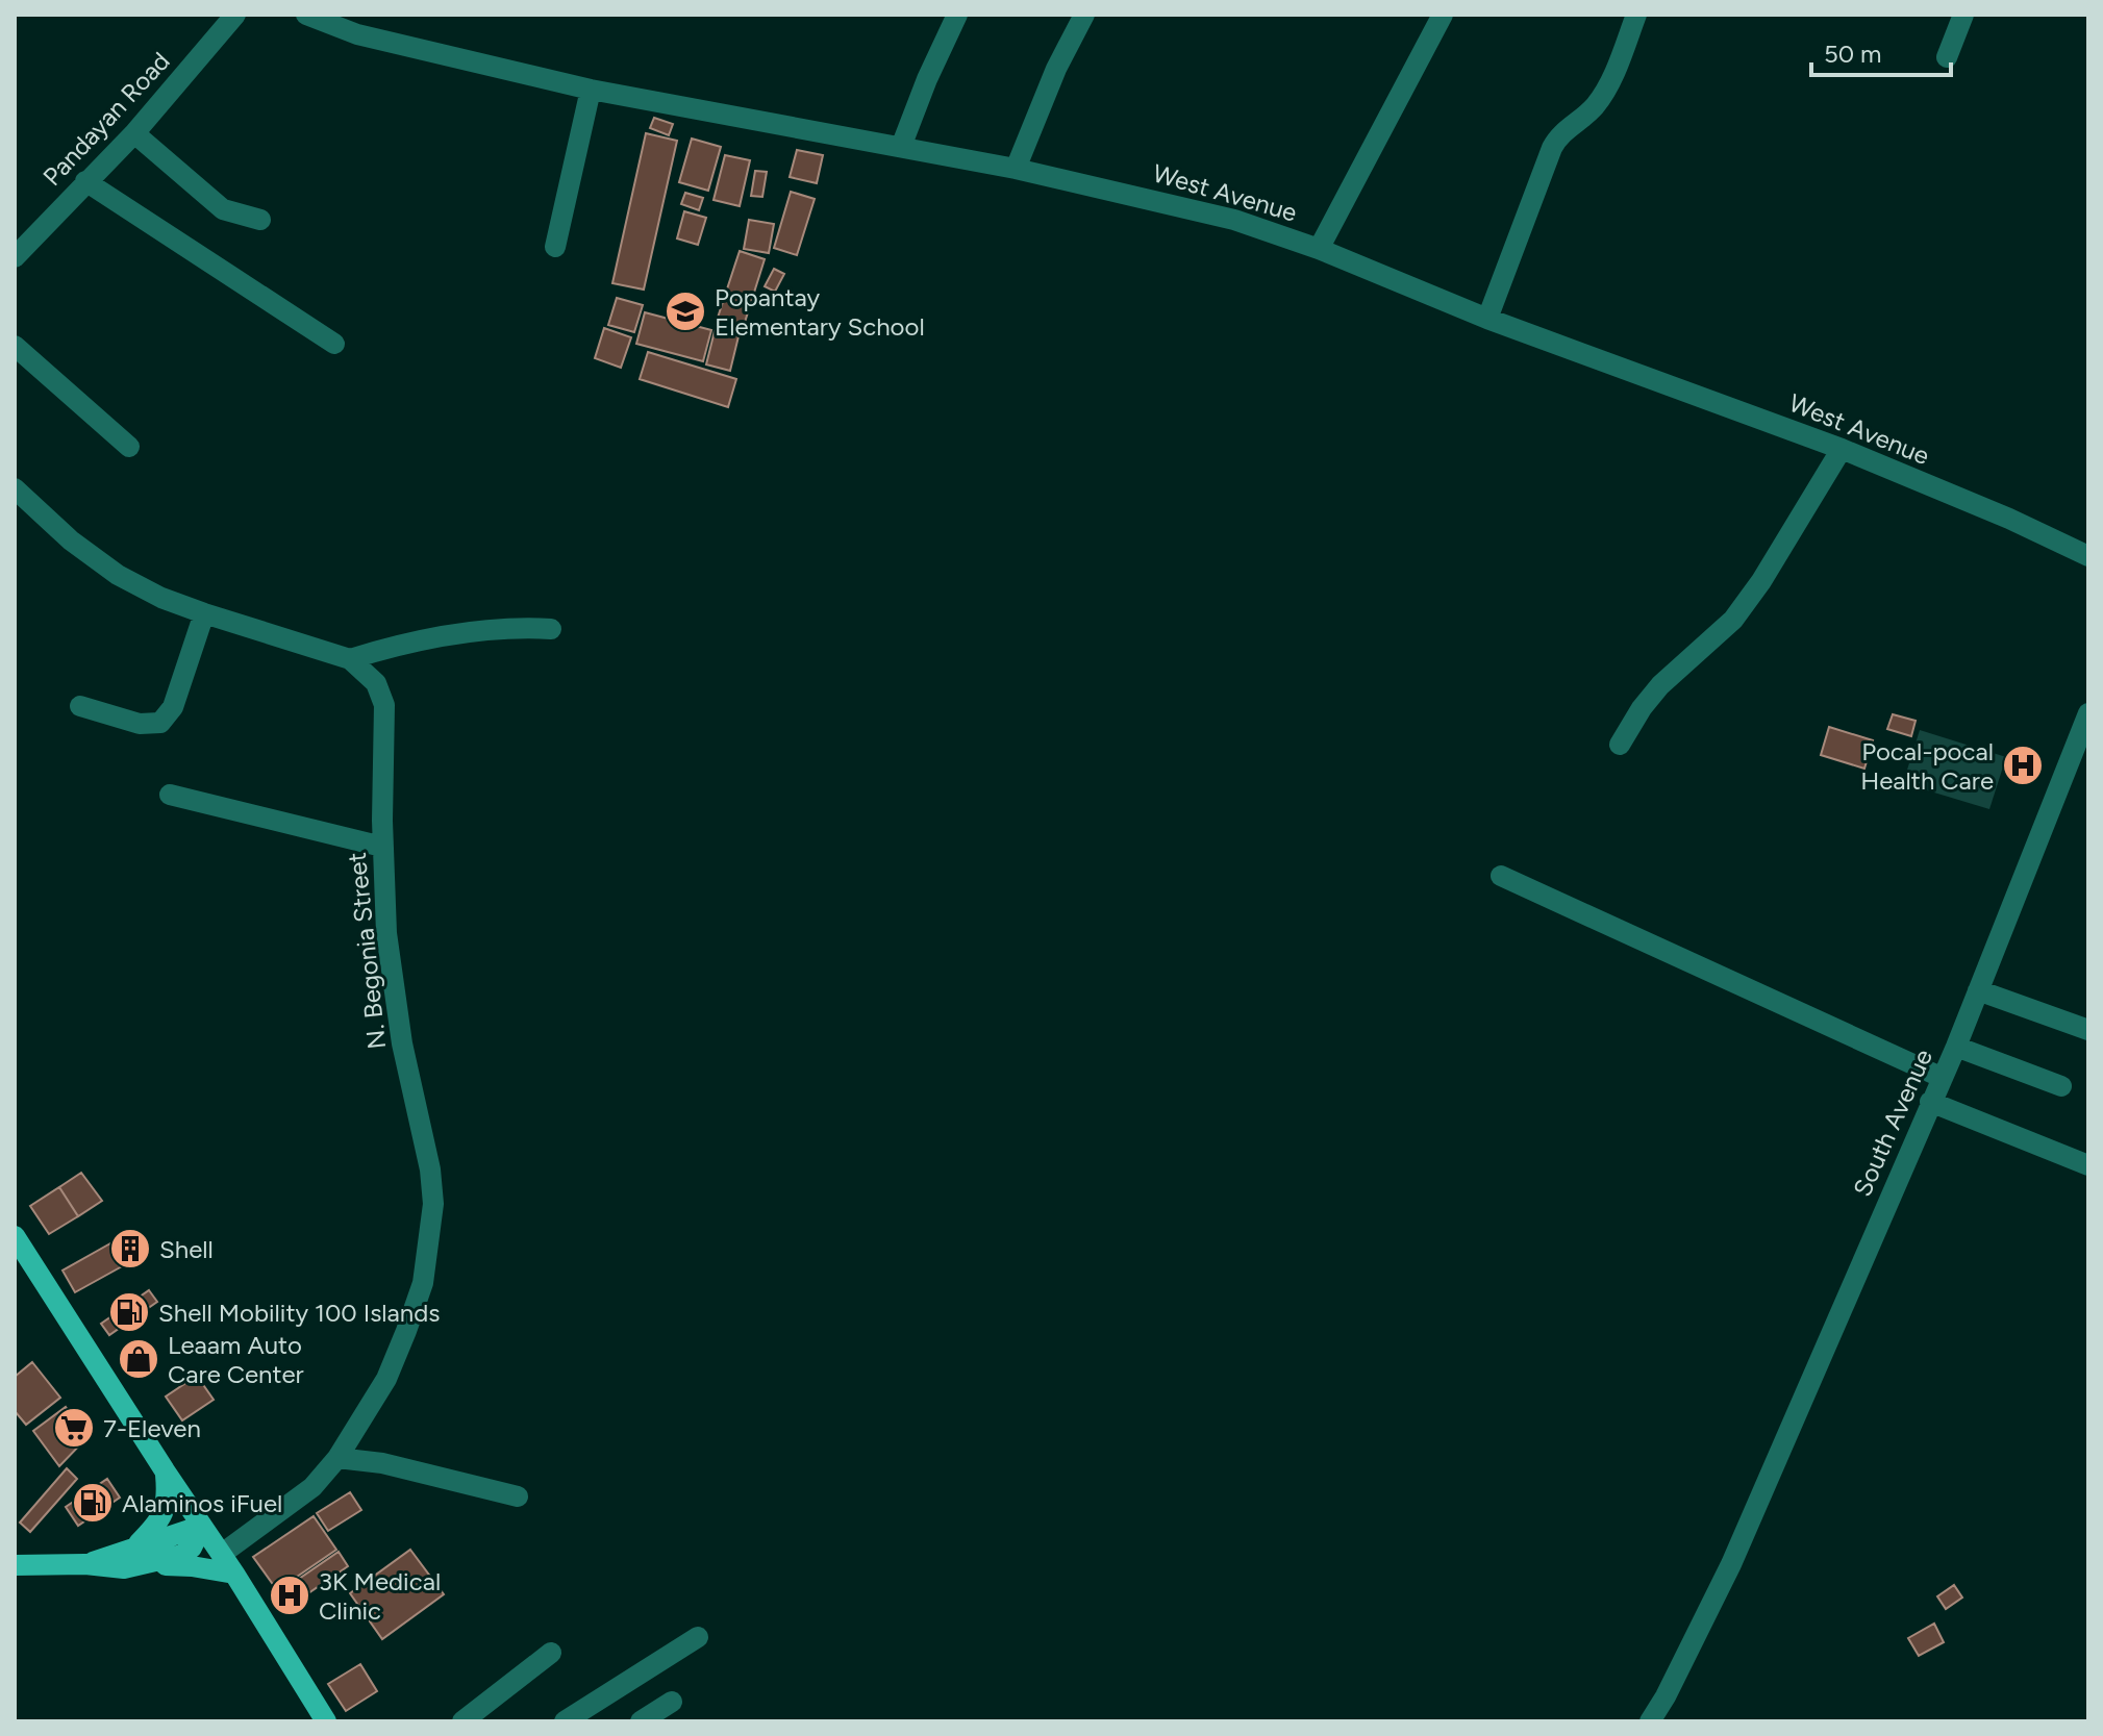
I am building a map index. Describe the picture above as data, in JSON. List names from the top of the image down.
{
  "streets": {
    "street": [
      "Pandayan Road",
      "West Avenue",
      "N. Begonia Street",
      "South Avenue"
    ]
  },
  "places": {
    "school or university": ["Popantay Elementary School"],
    "hospital": ["Pocal-pocal Health Care", "3K Medical Clinic"],
    "building": ["Shell"],
    "fuel station": ["Shell Mobility 100 Islands", "Alaminos iFuel"],
    "shop": ["Leaam Auto Care Center"],
    "supermarket": ["7-Eleven"]
  },
  "scale_bar": "50 m"
}
